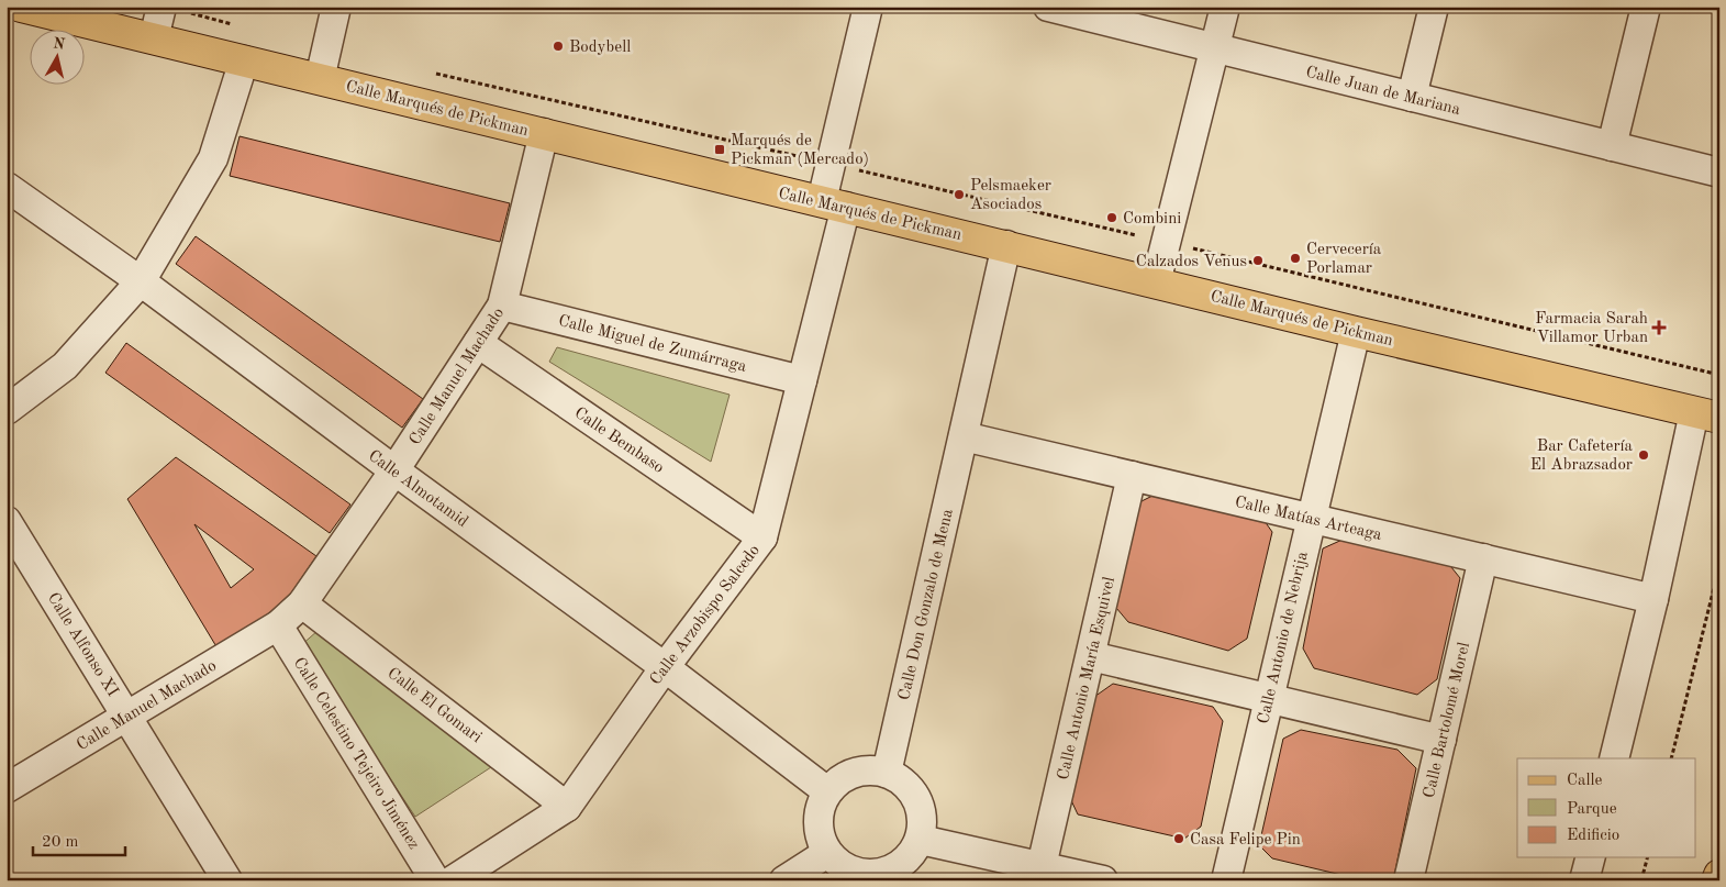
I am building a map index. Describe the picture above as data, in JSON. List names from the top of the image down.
{
  "streets": {
    "main road": ["Calle Marqués de Pickman"],
    "street": [
      "Calle Juan de Mariana",
      "Calle Miguel de Zumárraga",
      "Calle Manuel Machado",
      "Calle Bembaso",
      "Calle Almotamid",
      "Calle Matías Arteaga",
      "Calle Don Gonzalo de Mena",
      "Calle Arzobispo Salcedo",
      "Calle Antonio de Nebrija",
      "Calle Alfonso XI",
      "Calle Antonio María Esquivel",
      "Calle El Gomari",
      "Calle Bartolomé Morel",
      "Calle Celestino Tejeiro Jiménez"
    ]
  },
  "crossings": [
    ["Calle Marqués de Pickman", "Calle Manuel Machado"],
    ["Calle Marqués de Pickman", "Calle Don Gonzalo de Mena"],
    ["Calle Marqués de Pickman", "Calle Arzobispo Salcedo"],
    ["Calle Marqués de Pickman", "Calle Antonio de Nebrija"],
    ["Calle Miguel de Zumárraga", "Calle Manuel Machado"],
    ["Calle Miguel de Zumárraga", "Calle Arzobispo Salcedo"],
    ["Calle Manuel Machado", "Calle Bembaso"],
    ["Calle Manuel Machado", "Calle Almotamid"],
    ["Calle Manuel Machado", "Calle Alfonso XI"],
    ["Calle Manuel Machado", "Calle El Gomari"],
    ["Calle Manuel Machado", "Calle Celestino Tejeiro Jiménez"],
    ["Calle Bembaso", "Calle Arzobispo Salcedo"],
    ["Calle Almotamid", "Calle Don Gonzalo de Mena"],
    ["Calle Almotamid", "Calle Arzobispo Salcedo"],
    ["Calle Matías Arteaga", "Calle Don Gonzalo de Mena"],
    ["Calle Matías Arteaga", "Calle Antonio de Nebrija"],
    ["Calle Matías Arteaga", "Calle Antonio María Esquivel"],
    ["Calle Matías Arteaga", "Calle Bartolomé Morel"],
    ["Calle Arzobispo Salcedo", "Calle El Gomari"]
  ],
  "places": {
    "other": [
      "Bodybell",
      "Pelsmaeker Asociados",
      "Combini",
      "Cervecería Porlamar",
      "Calzados Venus",
      "Bar Cafetería El Abrazsador",
      "Casa Felipe Pin"
    ],
    "transit": ["Marqués de Pickman (Mercado)"],
    "health": ["Farmacia Sarah Villamor Urban"]
  },
  "legend": ["Calle", "Parque", "Edificio"],
  "scale_bar": "20 m",
  "north": "top"
}
